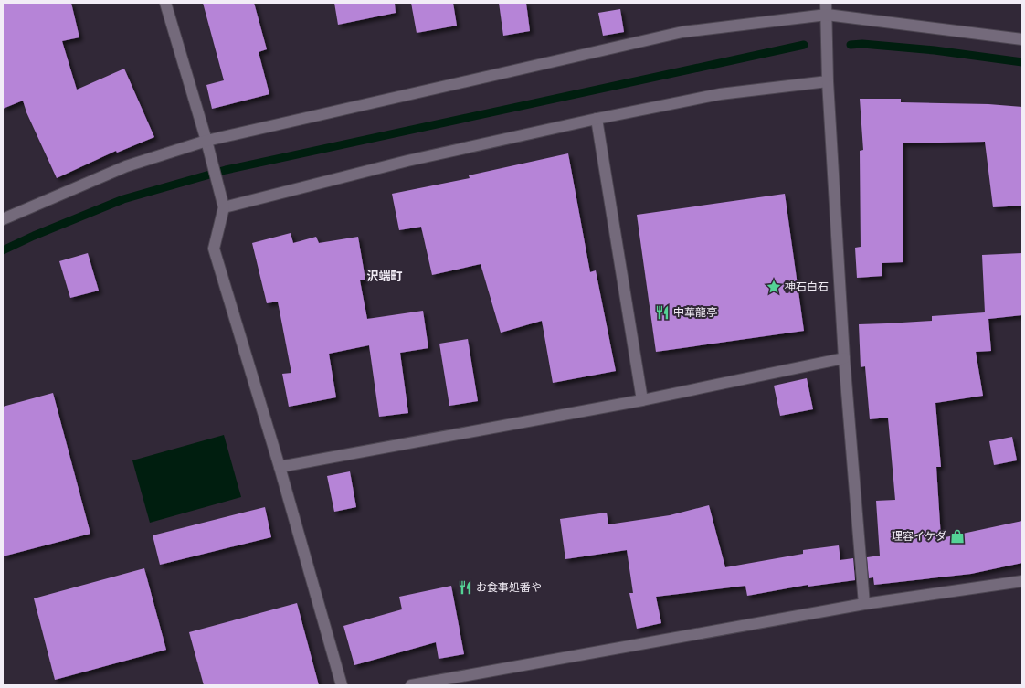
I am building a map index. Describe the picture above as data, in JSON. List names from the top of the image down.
{
  "districts": ["沢端町"],
  "places": {
    "place": ["神石白石"],
    "restaurant": ["中華龍亭", "お食事処番や"],
    "shop": ["理容イケダ"]
  }
}
